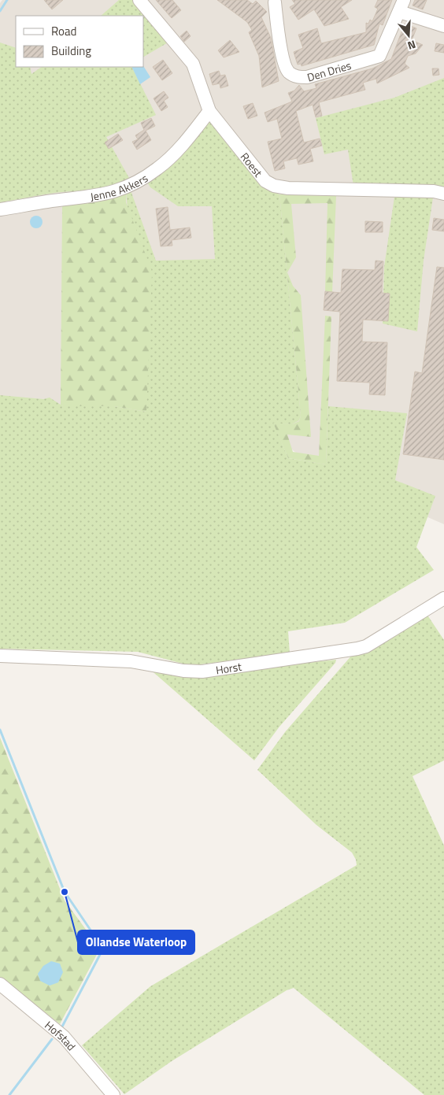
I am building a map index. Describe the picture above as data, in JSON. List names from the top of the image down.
{
  "streets": {
    "street": [
      "Den Dries",
      "Roest",
      "Jenne Akkers",
      "Horst",
      "Hofstad"
    ]
  },
  "crossings": [
    ["Roest", "Jenne Akkers"]
  ],
  "places": ["Ollandse Waterloop"],
  "legend": ["Road", "Building"],
  "north": "bottom"
}
